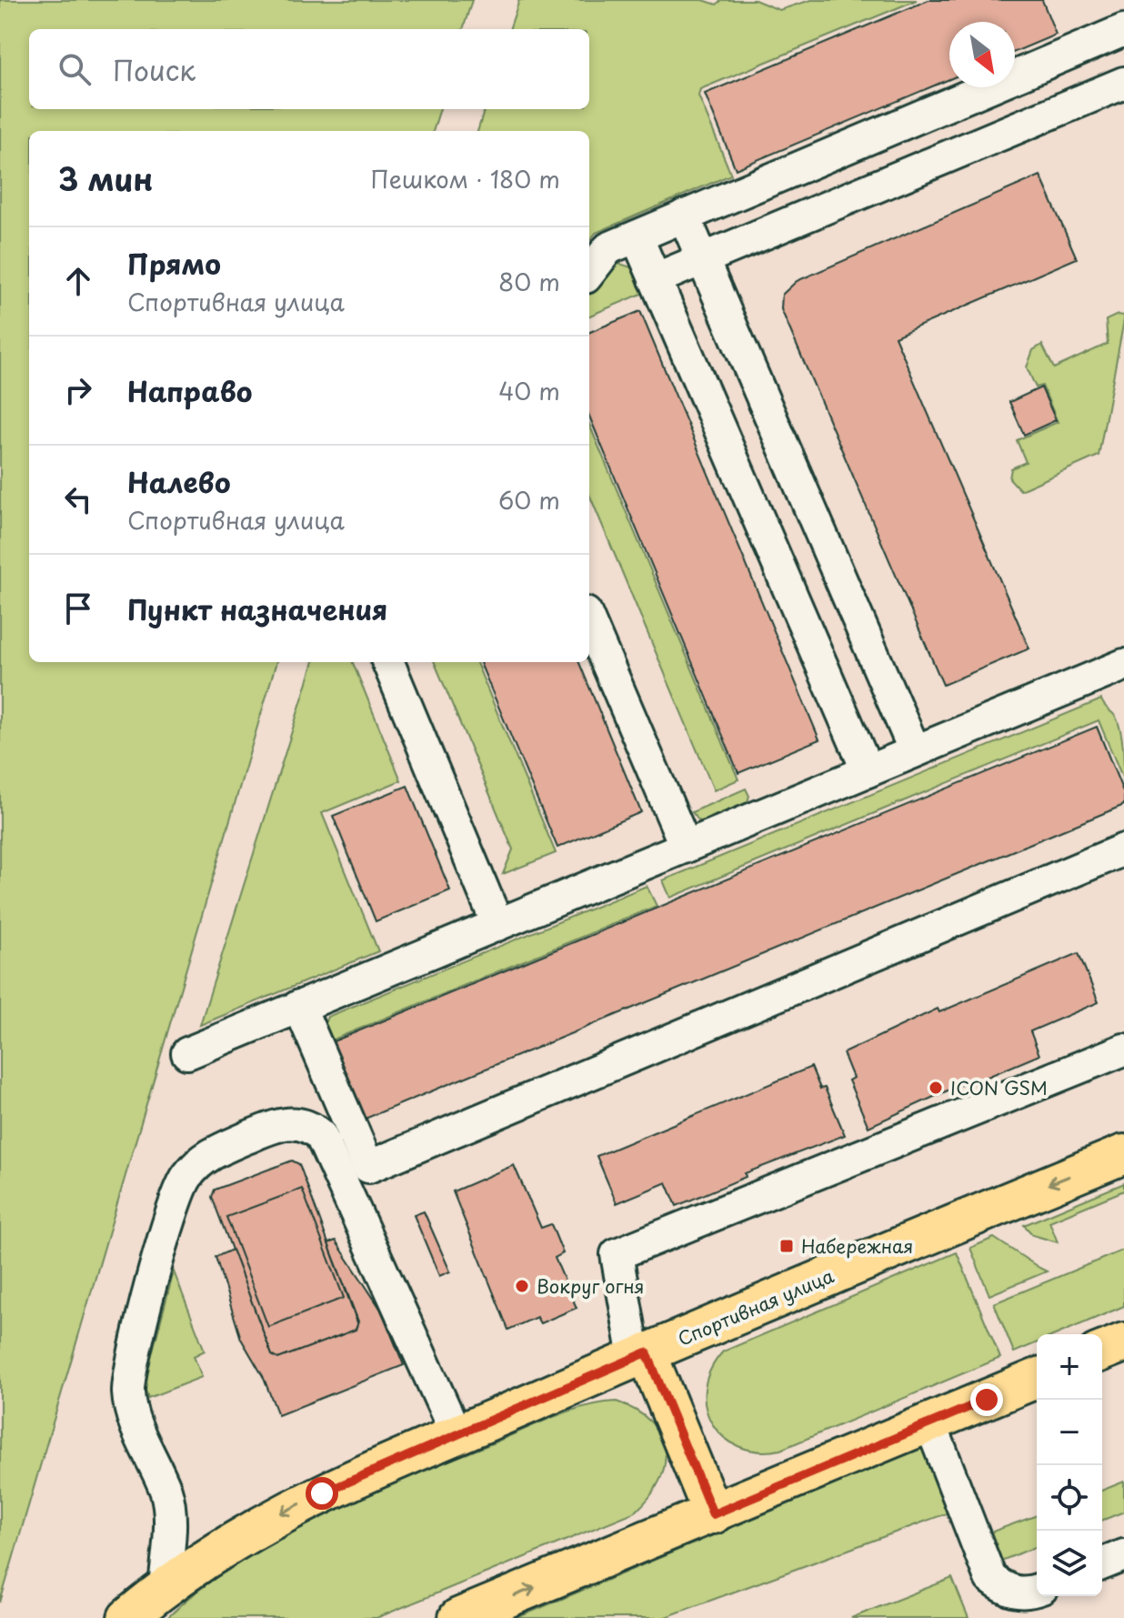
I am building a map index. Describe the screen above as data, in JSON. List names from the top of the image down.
{
  "streets": {
    "main road": ["Спортивная улица"]
  },
  "places": {
    "other": ["ICON GSM", "Вокруг огня"],
    "transit": ["Набережная"]
  },
  "north": "bottom right",
  "page": {
    "search": "Поиск",
    "heading": ["3 мин", "Пешком · 180 m"],
    "list": [
      ["Прямо", "Спортивная улица", "80 m"],
      ["Направо", "40 m"],
      ["Налево", "Спортивная улица", "60 m"],
      "Пункт назначения"
    ],
    "map_buttons": ["+", "−"]
  }
}
